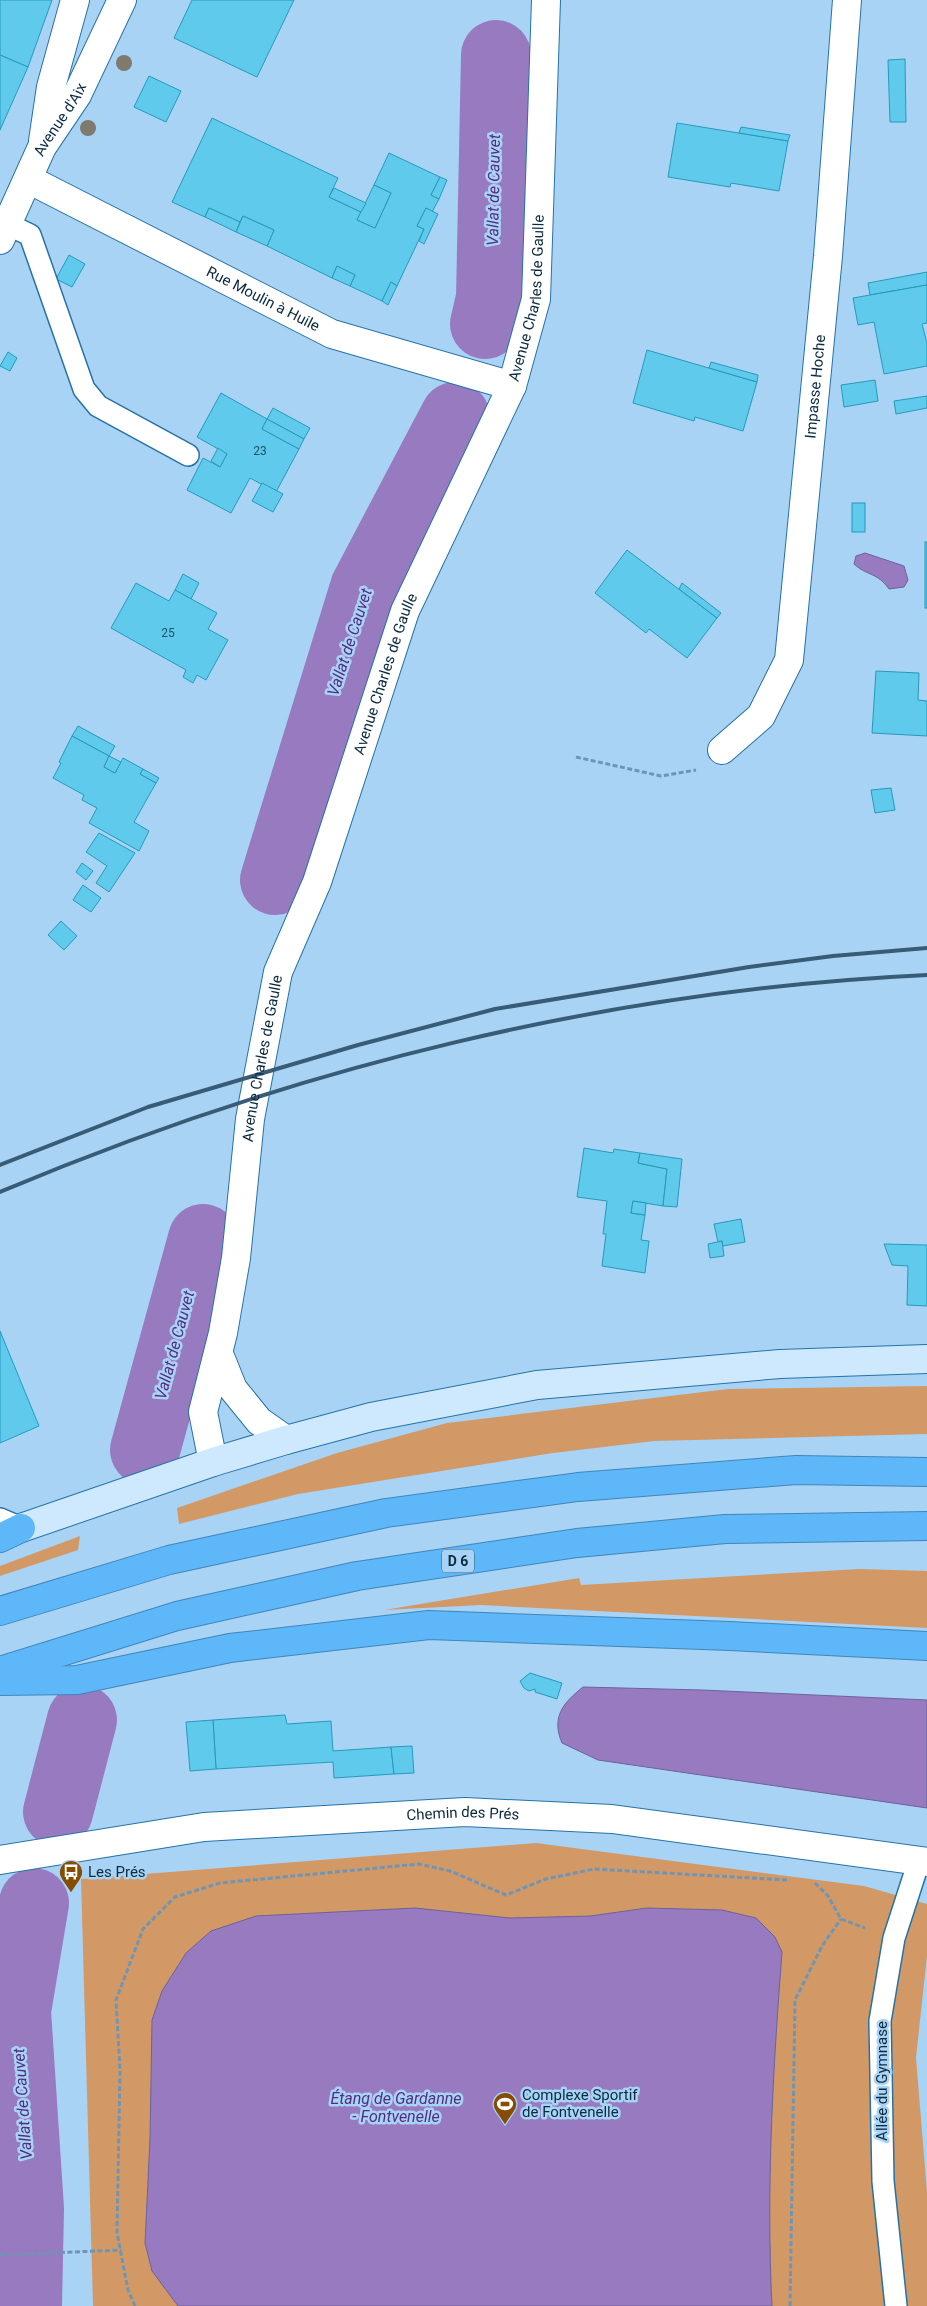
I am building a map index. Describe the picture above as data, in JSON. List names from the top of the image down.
{
  "streets": {
    "highway": ["D 6"],
    "street": [
      "Avenue d'Aix",
      "Avenue Charles de Gaulle",
      "Rue Moulin à Huile",
      "Impasse Hoche",
      "Chemin des Prés"
    ],
    "lane": ["Allée du Gymnase"]
  },
  "crossings": [
    ["Avenue d'Aix", "Rue Moulin à Huile"],
    ["Avenue Charles de Gaulle", "Rue Moulin à Huile"],
    ["Chemin des Prés", "Allée du Gymnase"]
  ],
  "water": ["Vallat de Cauvet", "Étang de Gardanne - Fontvenelle"],
  "places": {
    "bus stop": ["Les Prés"],
    "sports": ["Complexe Sportif de Fontvenelle"]
  },
  "house_numbers": ["23", "25"]
}
